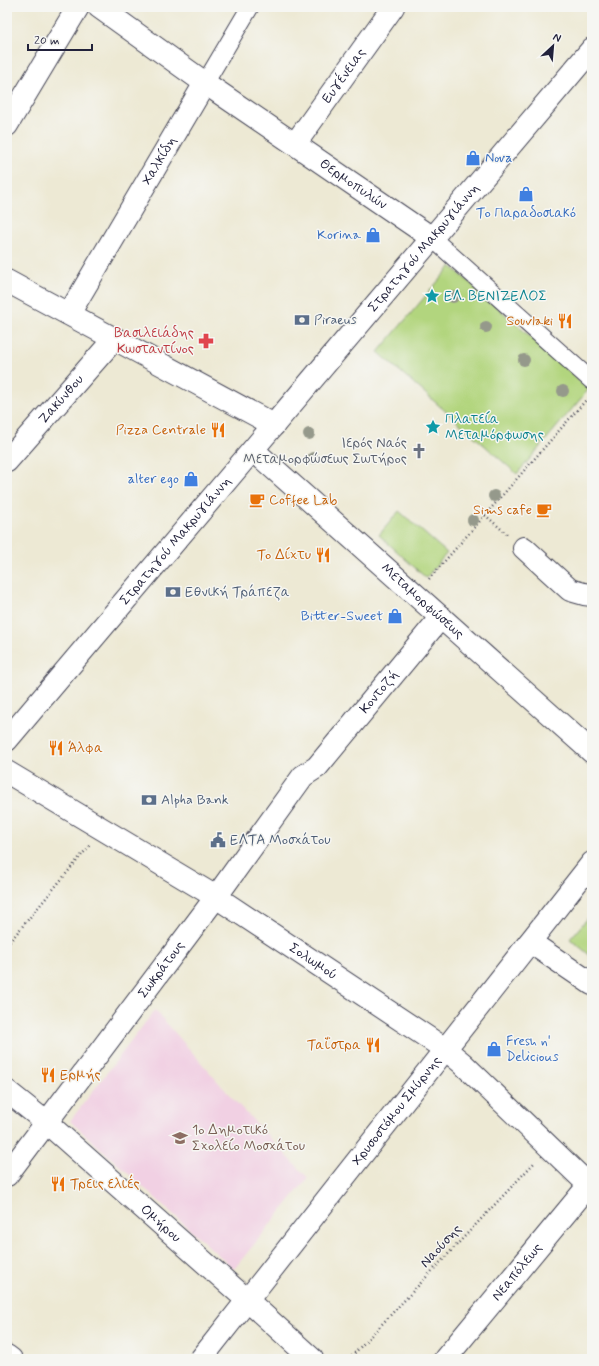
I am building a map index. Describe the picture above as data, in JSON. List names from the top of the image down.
{
  "streets": {
    "street": [
      "Ευγένειας",
      "Χαλκίδη",
      "Θερμοπυλών",
      "Στρατηγού Μακρυγιάννη",
      "Ζακύνθου",
      "Μεταμορφώσεως",
      "Κοντοζή",
      "Σολωμού",
      "Σωκράτους",
      "Χρυσοστόμου Σμύρνης",
      "Ομήρου",
      "Νεαπόλεως"
    ],
    "path": ["Ναούσης"]
  },
  "crossings": [
    ["Ευγένειας", "Θερμοπυλών"],
    ["Χαλκίδη", "Θερμοπυλών"],
    ["Θερμοπυλών", "Στρατηγού Μακρυγιάννη"],
    ["Στρατηγού Μακρυγιάννη", "Μεταμορφώσεως"],
    ["Μεταμορφώσεως", "Κοντοζή"],
    ["Κοντοζή", "Σωκράτους"],
    ["Σολωμού", "Σωκράτους"],
    ["Σολωμού", "Χρυσοστόμου Σμύρνης"],
    ["Σολωμού", "Ναούσης"],
    ["Σολωμού", "Νεαπόλεως"],
    ["Σωκράτους", "Ομήρου"],
    ["Χρυσοστόμου Σμύρνης", "Ομήρου"]
  ],
  "places": {
    "shop": [
      "Nova",
      "Το Παραδοσιακό",
      "Korina",
      "alter ego",
      "Bitter-Sweet",
      "Fresh n' Delicious"
    ],
    "place": ["ΕΛ. ΒΕΝΙΖΕΛΟΣ", "Πλατεία Μεταμόρφωσης"],
    "bank": ["Piraeus", "Εθνική Τράπεζα", "Alpha Bank"],
    "restaurant": [
      "Souvlaki",
      "Pizza Centrale",
      "Το Δίχτυ",
      "Άλφα",
      "Ταΐστρα",
      "Ερμής",
      "Τρεις ελιές"
    ],
    "pharmacy": ["Βασιλειάδης Κωσταντίνος"],
    "church": ["Ιερός Ναός Μεταμορφώσεως Σωτήρος"],
    "cafe": ["Coffee Lab", "Sims cafe"],
    "public building": ["ΕΛΤΑ Μοσχάτου"],
    "school or university": ["1ο Δημοτικό Σχολείο Μοσχάτου"]
  },
  "scale_bar": "20 m",
  "north": "top right"
}
